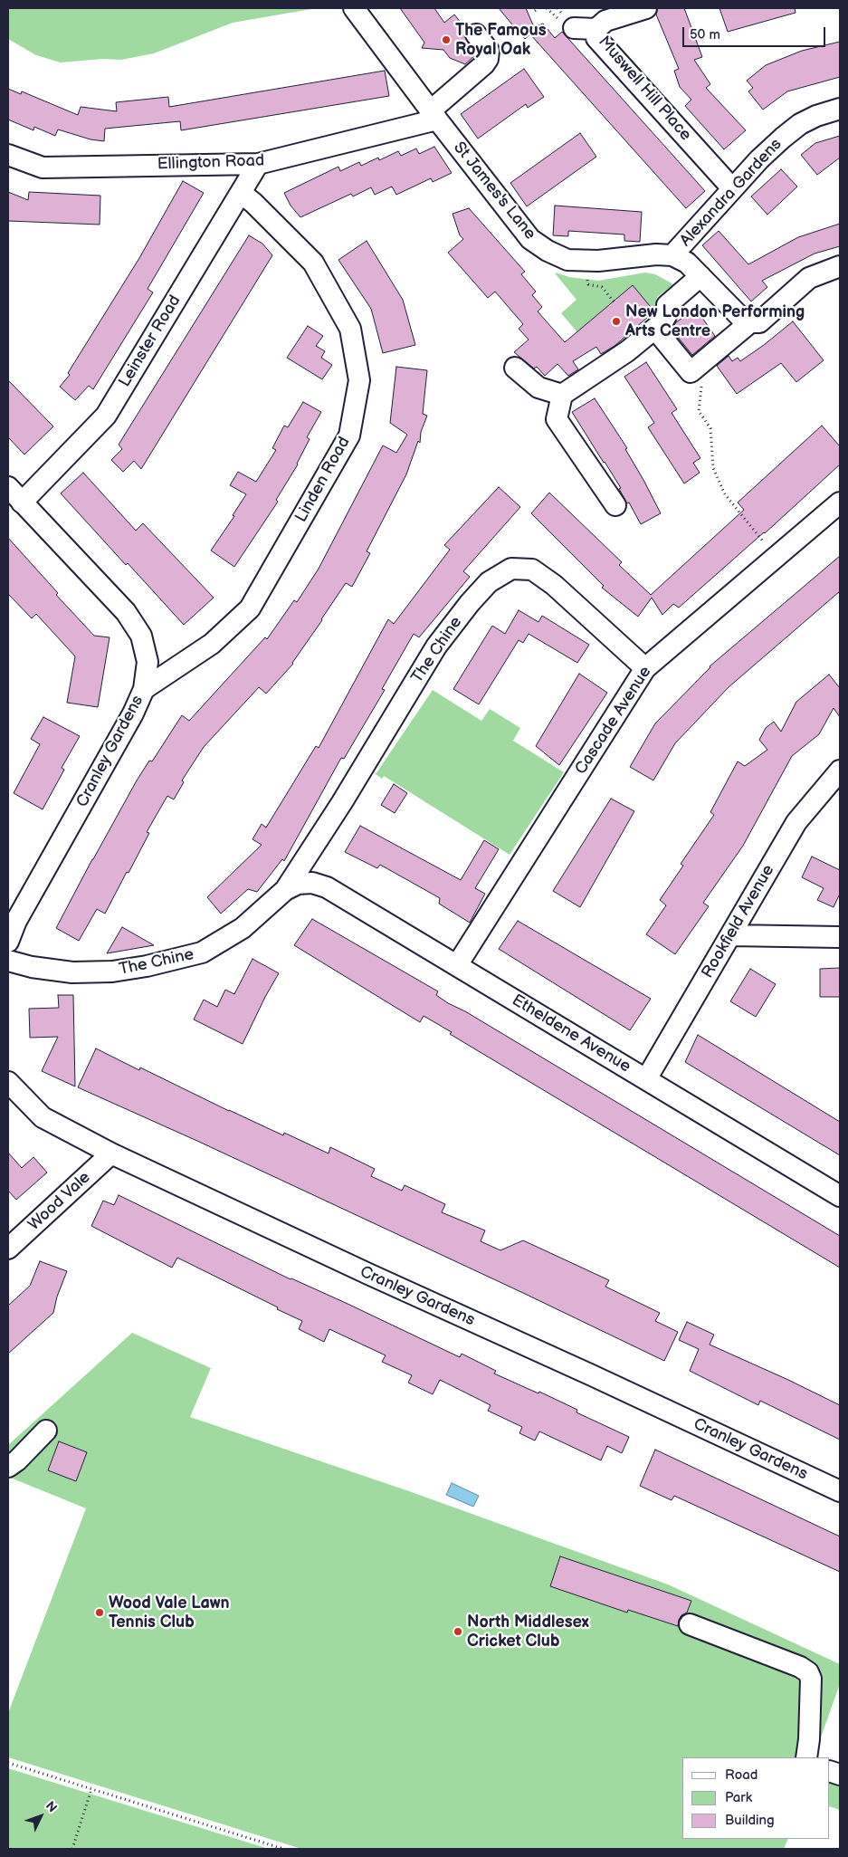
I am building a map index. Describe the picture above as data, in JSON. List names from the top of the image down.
{
  "streets": {
    "street": [
      "Muswell Hill Place",
      "Ellington Road",
      "St James's Lane",
      "Alexandra Gardens",
      "Leinster Road",
      "Linden Road",
      "The Chine",
      "Cascade Avenue",
      "Cranley Gardens",
      "Rookfield Avenue",
      "Etheldene Avenue",
      "Wood Vale"
    ]
  },
  "crossings": [
    ["Muswell Hill Place", "Alexandra Gardens"],
    ["Ellington Road", "St James's Lane"],
    ["Ellington Road", "Leinster Road"],
    ["St James's Lane", "Alexandra Gardens"],
    ["Leinster Road", "Linden Road"],
    ["Leinster Road", "Cranley Gardens"],
    ["Linden Road", "Cranley Gardens"],
    ["The Chine", "Cascade Avenue"],
    ["The Chine", "Etheldene Avenue"],
    ["Cascade Avenue", "Etheldene Avenue"],
    ["Cranley Gardens", "Wood Vale"],
    ["Rookfield Avenue", "Etheldene Avenue"]
  ],
  "places": [
    "The Famous Royal Oak",
    "New London Performing Arts Centre",
    "Wood Vale Lawn Tennis Club",
    "North Middlesex Cricket Club"
  ],
  "legend": ["Road", "Park", "Building"],
  "scale_bar": "50 m",
  "north": "top right"
}
